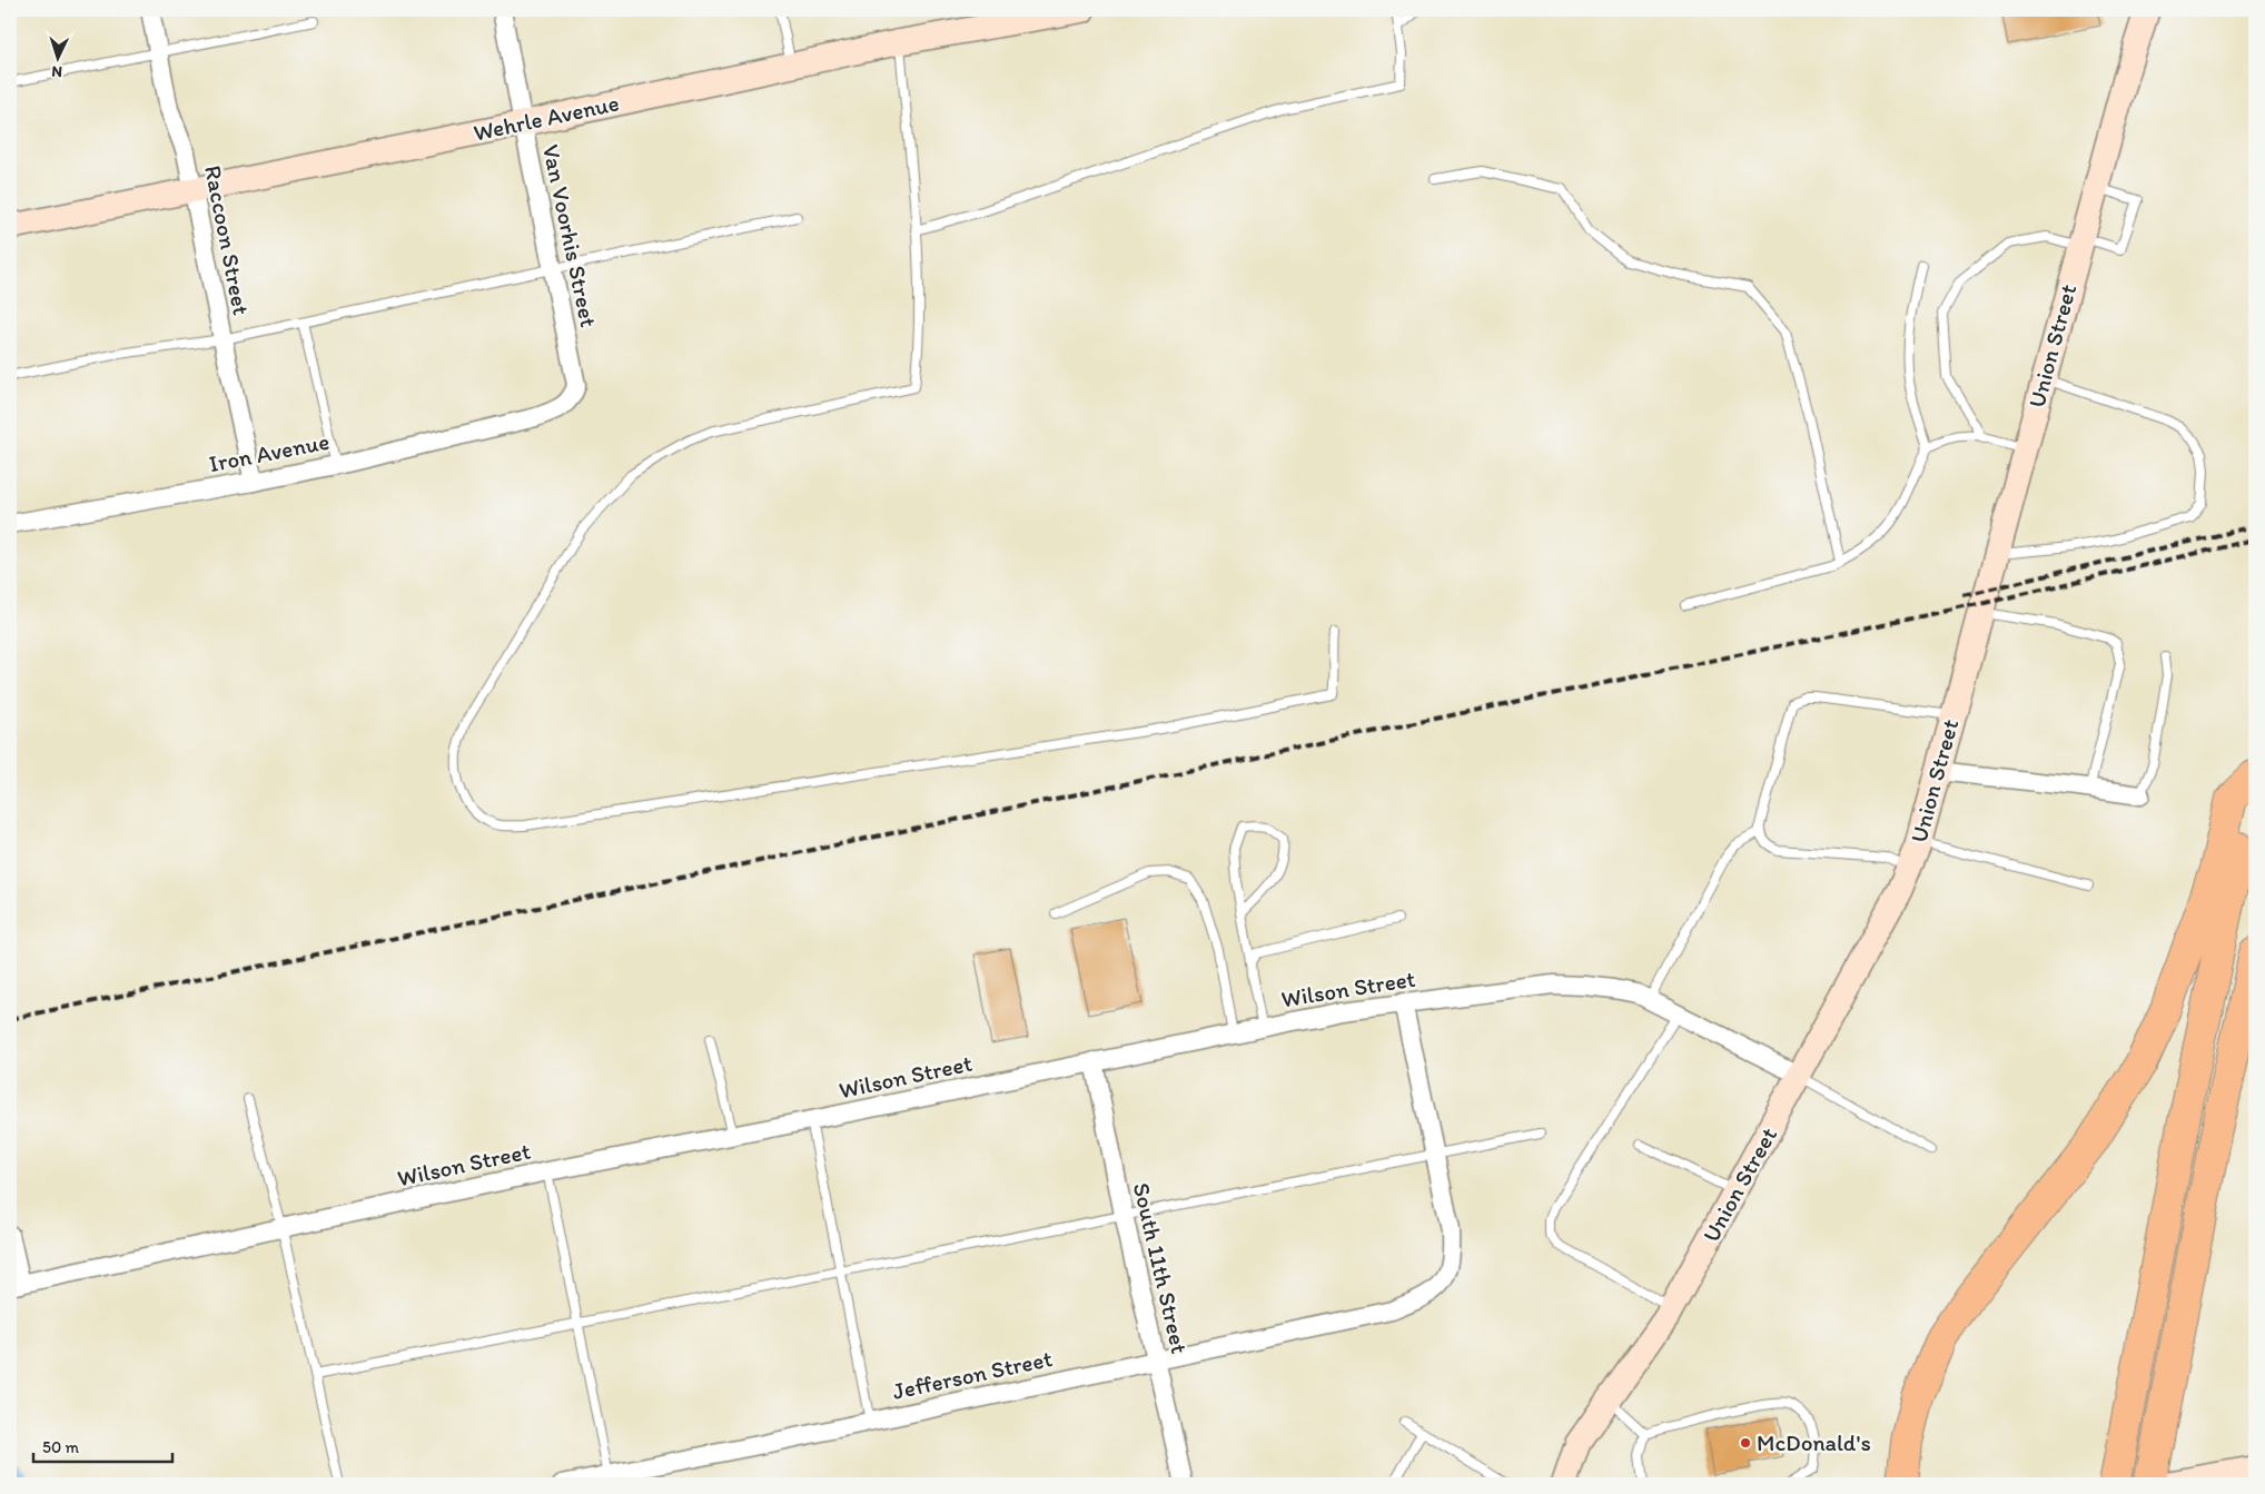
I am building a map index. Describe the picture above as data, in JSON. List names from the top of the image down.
{
  "streets": {
    "street": [
      "Wehrle Avenue",
      "Van Voorhis Street",
      "Raccoon Street",
      "Union Street",
      "Iron Avenue",
      "Wilson Street",
      "South 11th Street",
      "Jefferson Street"
    ]
  },
  "crossings": [
    ["Wehrle Avenue", "Van Voorhis Street"],
    ["Wehrle Avenue", "Raccoon Street"],
    ["Van Voorhis Street", "Iron Avenue"],
    ["Raccoon Street", "Iron Avenue"],
    ["Union Street", "Wilson Street"],
    ["Wilson Street", "South 11th Street"],
    ["Wilson Street", "Jefferson Street"],
    ["South 11th Street", "Jefferson Street"]
  ],
  "places": ["McDonald's"],
  "scale_bar": "50 m",
  "north": "bottom"
}
